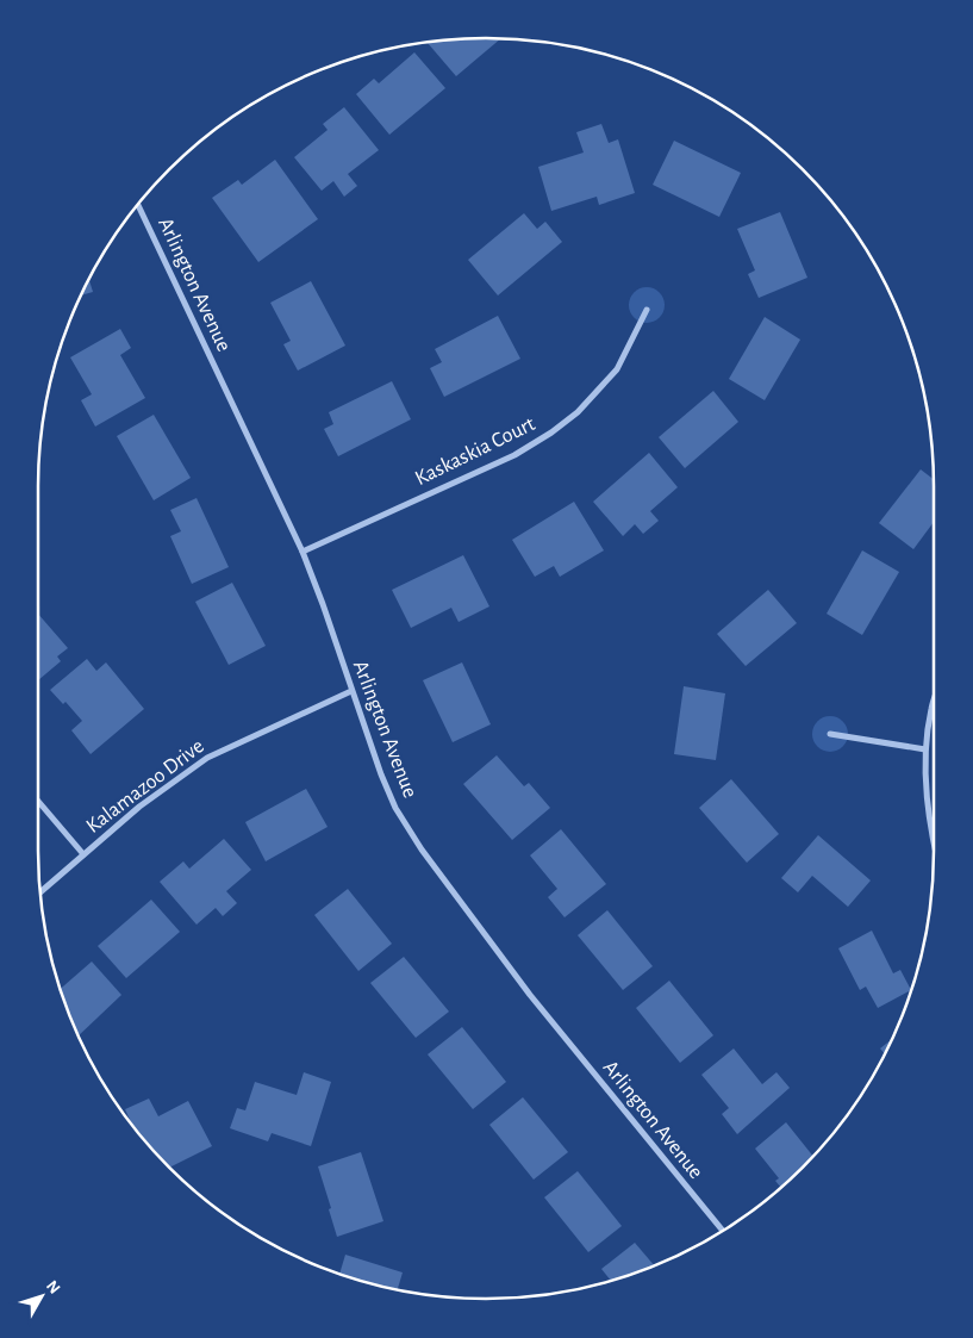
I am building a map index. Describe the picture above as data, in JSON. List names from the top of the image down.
{
  "streets": {
    "street": ["Arlington Avenue", "Kaskaskia Court", "Kalamazoo Drive"]
  },
  "crossings": [
    ["Arlington Avenue", "Kaskaskia Court"],
    ["Arlington Avenue", "Kalamazoo Drive"]
  ],
  "north": "top right"
}
